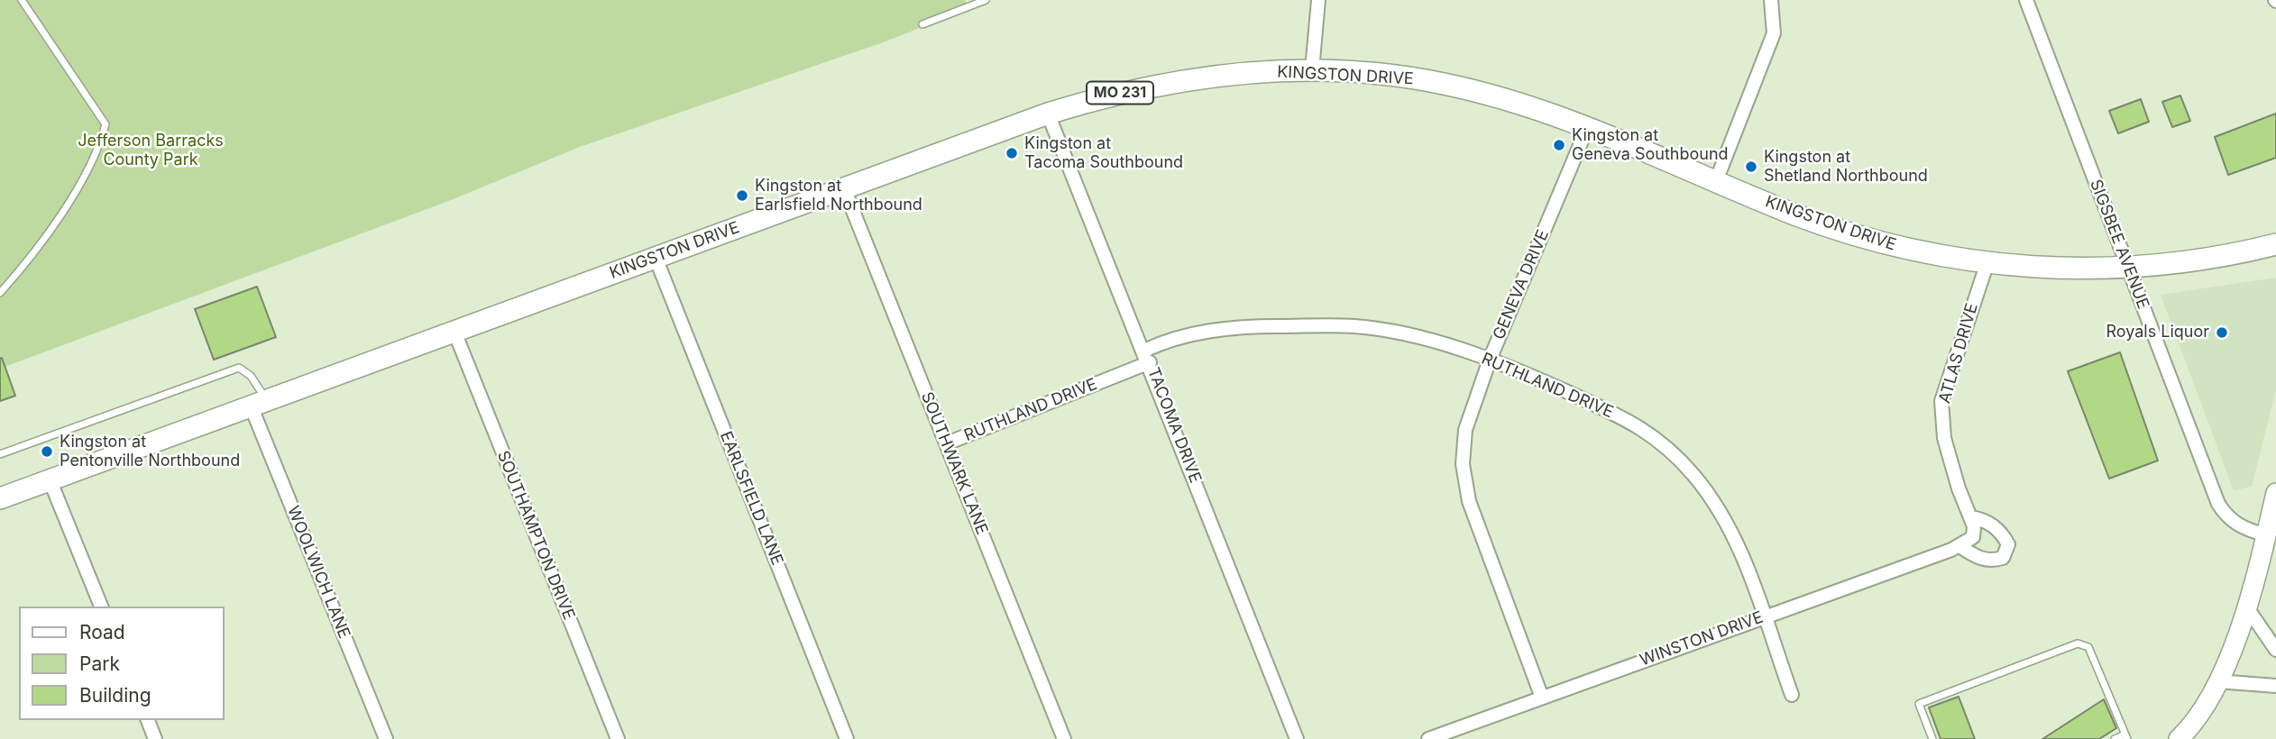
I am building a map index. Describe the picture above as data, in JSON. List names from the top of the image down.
{
  "streets": {
    "main road": ["KINGSTON DRIVE", "MO 231"],
    "street": [
      "SIGSBEE AVENUE",
      "GENEVA DRIVE",
      "ATLAS DRIVE",
      "RUTHLAND DRIVE",
      "TACOMA DRIVE",
      "SOUTHWARK LANE",
      "EARLSFIELD LANE",
      "SOUTHAMPTON DRIVE",
      "WOOLWICH LANE",
      "WINSTON DRIVE"
    ]
  },
  "crossings": [
    ["KINGSTON DRIVE", "SIGSBEE AVENUE"],
    ["KINGSTON DRIVE", "GENEVA DRIVE"],
    ["KINGSTON DRIVE", "ATLAS DRIVE"],
    ["KINGSTON DRIVE", "TACOMA DRIVE"],
    ["KINGSTON DRIVE", "SOUTHWARK LANE"],
    ["KINGSTON DRIVE", "EARLSFIELD LANE"],
    ["KINGSTON DRIVE", "SOUTHAMPTON DRIVE"],
    ["KINGSTON DRIVE", "WOOLWICH LANE"],
    ["GENEVA DRIVE", "RUTHLAND DRIVE"],
    ["GENEVA DRIVE", "WINSTON DRIVE"],
    ["ATLAS DRIVE", "WINSTON DRIVE"],
    ["RUTHLAND DRIVE", "TACOMA DRIVE"],
    ["RUTHLAND DRIVE", "SOUTHWARK LANE"],
    ["RUTHLAND DRIVE", "WINSTON DRIVE"]
  ],
  "parks": ["Jefferson Barracks County Park"],
  "places": [
    "Kingston at Geneva Southbound",
    "Kingston at Tacoma Southbound",
    "Kingston at Shetland Northbound",
    "Kingston at Earlsfield Northbound",
    "Royals Liquor",
    "Kingston at Pentonville Northbound"
  ],
  "legend": ["Road", "Park", "Building"]
}
